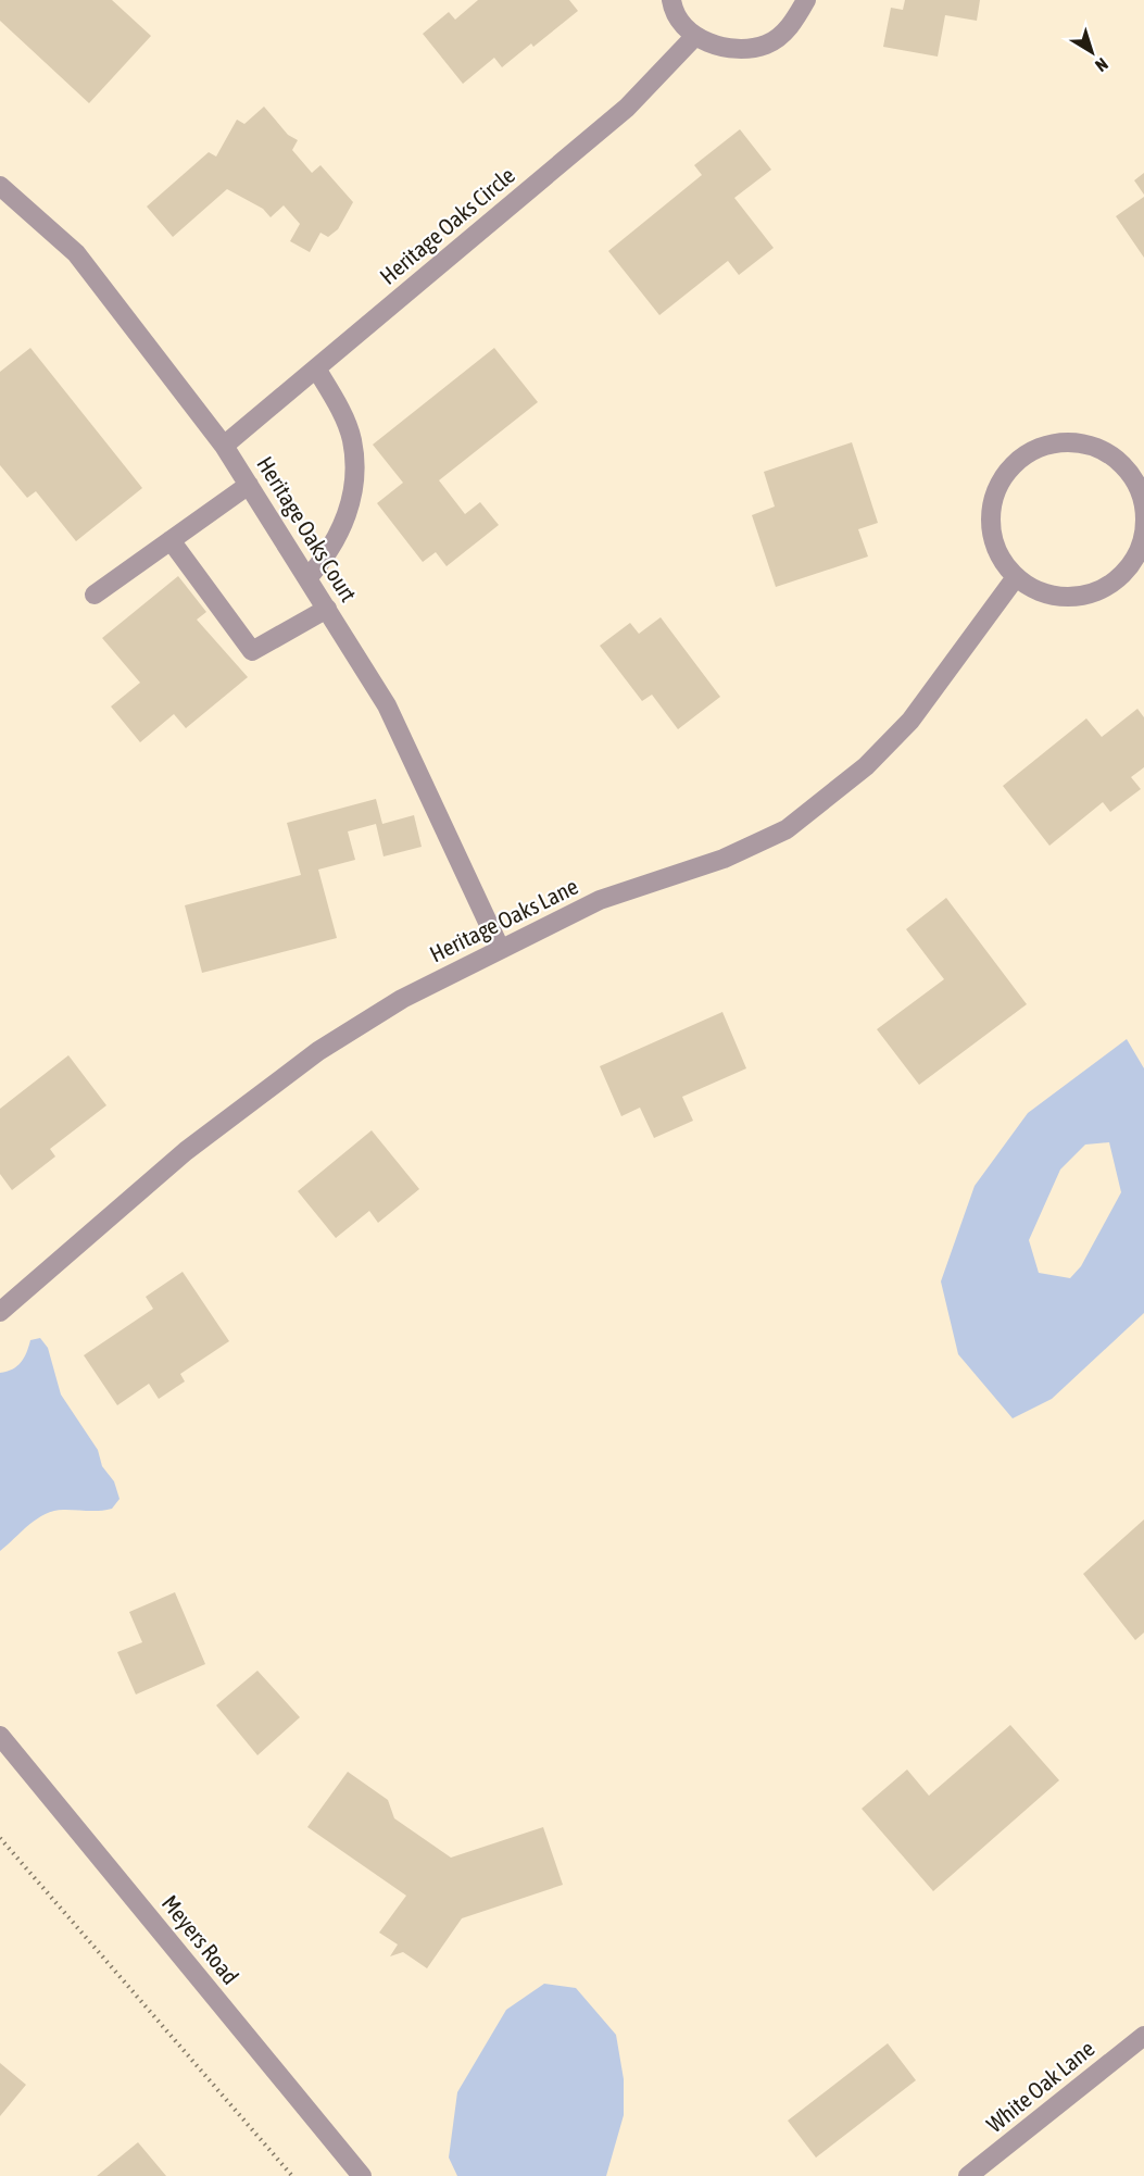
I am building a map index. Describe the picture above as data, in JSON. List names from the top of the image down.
{
  "streets": {
    "street": [
      "Heritage Oaks Circle",
      "Heritage Oaks Court",
      "Heritage Oaks Lane",
      "Meyers Road",
      "White Oak Lane"
    ]
  },
  "crossings": [
    ["Heritage Oaks Circle", "Heritage Oaks Court"],
    ["Heritage Oaks Court", "Heritage Oaks Lane"]
  ],
  "north": "bottom right"
}
